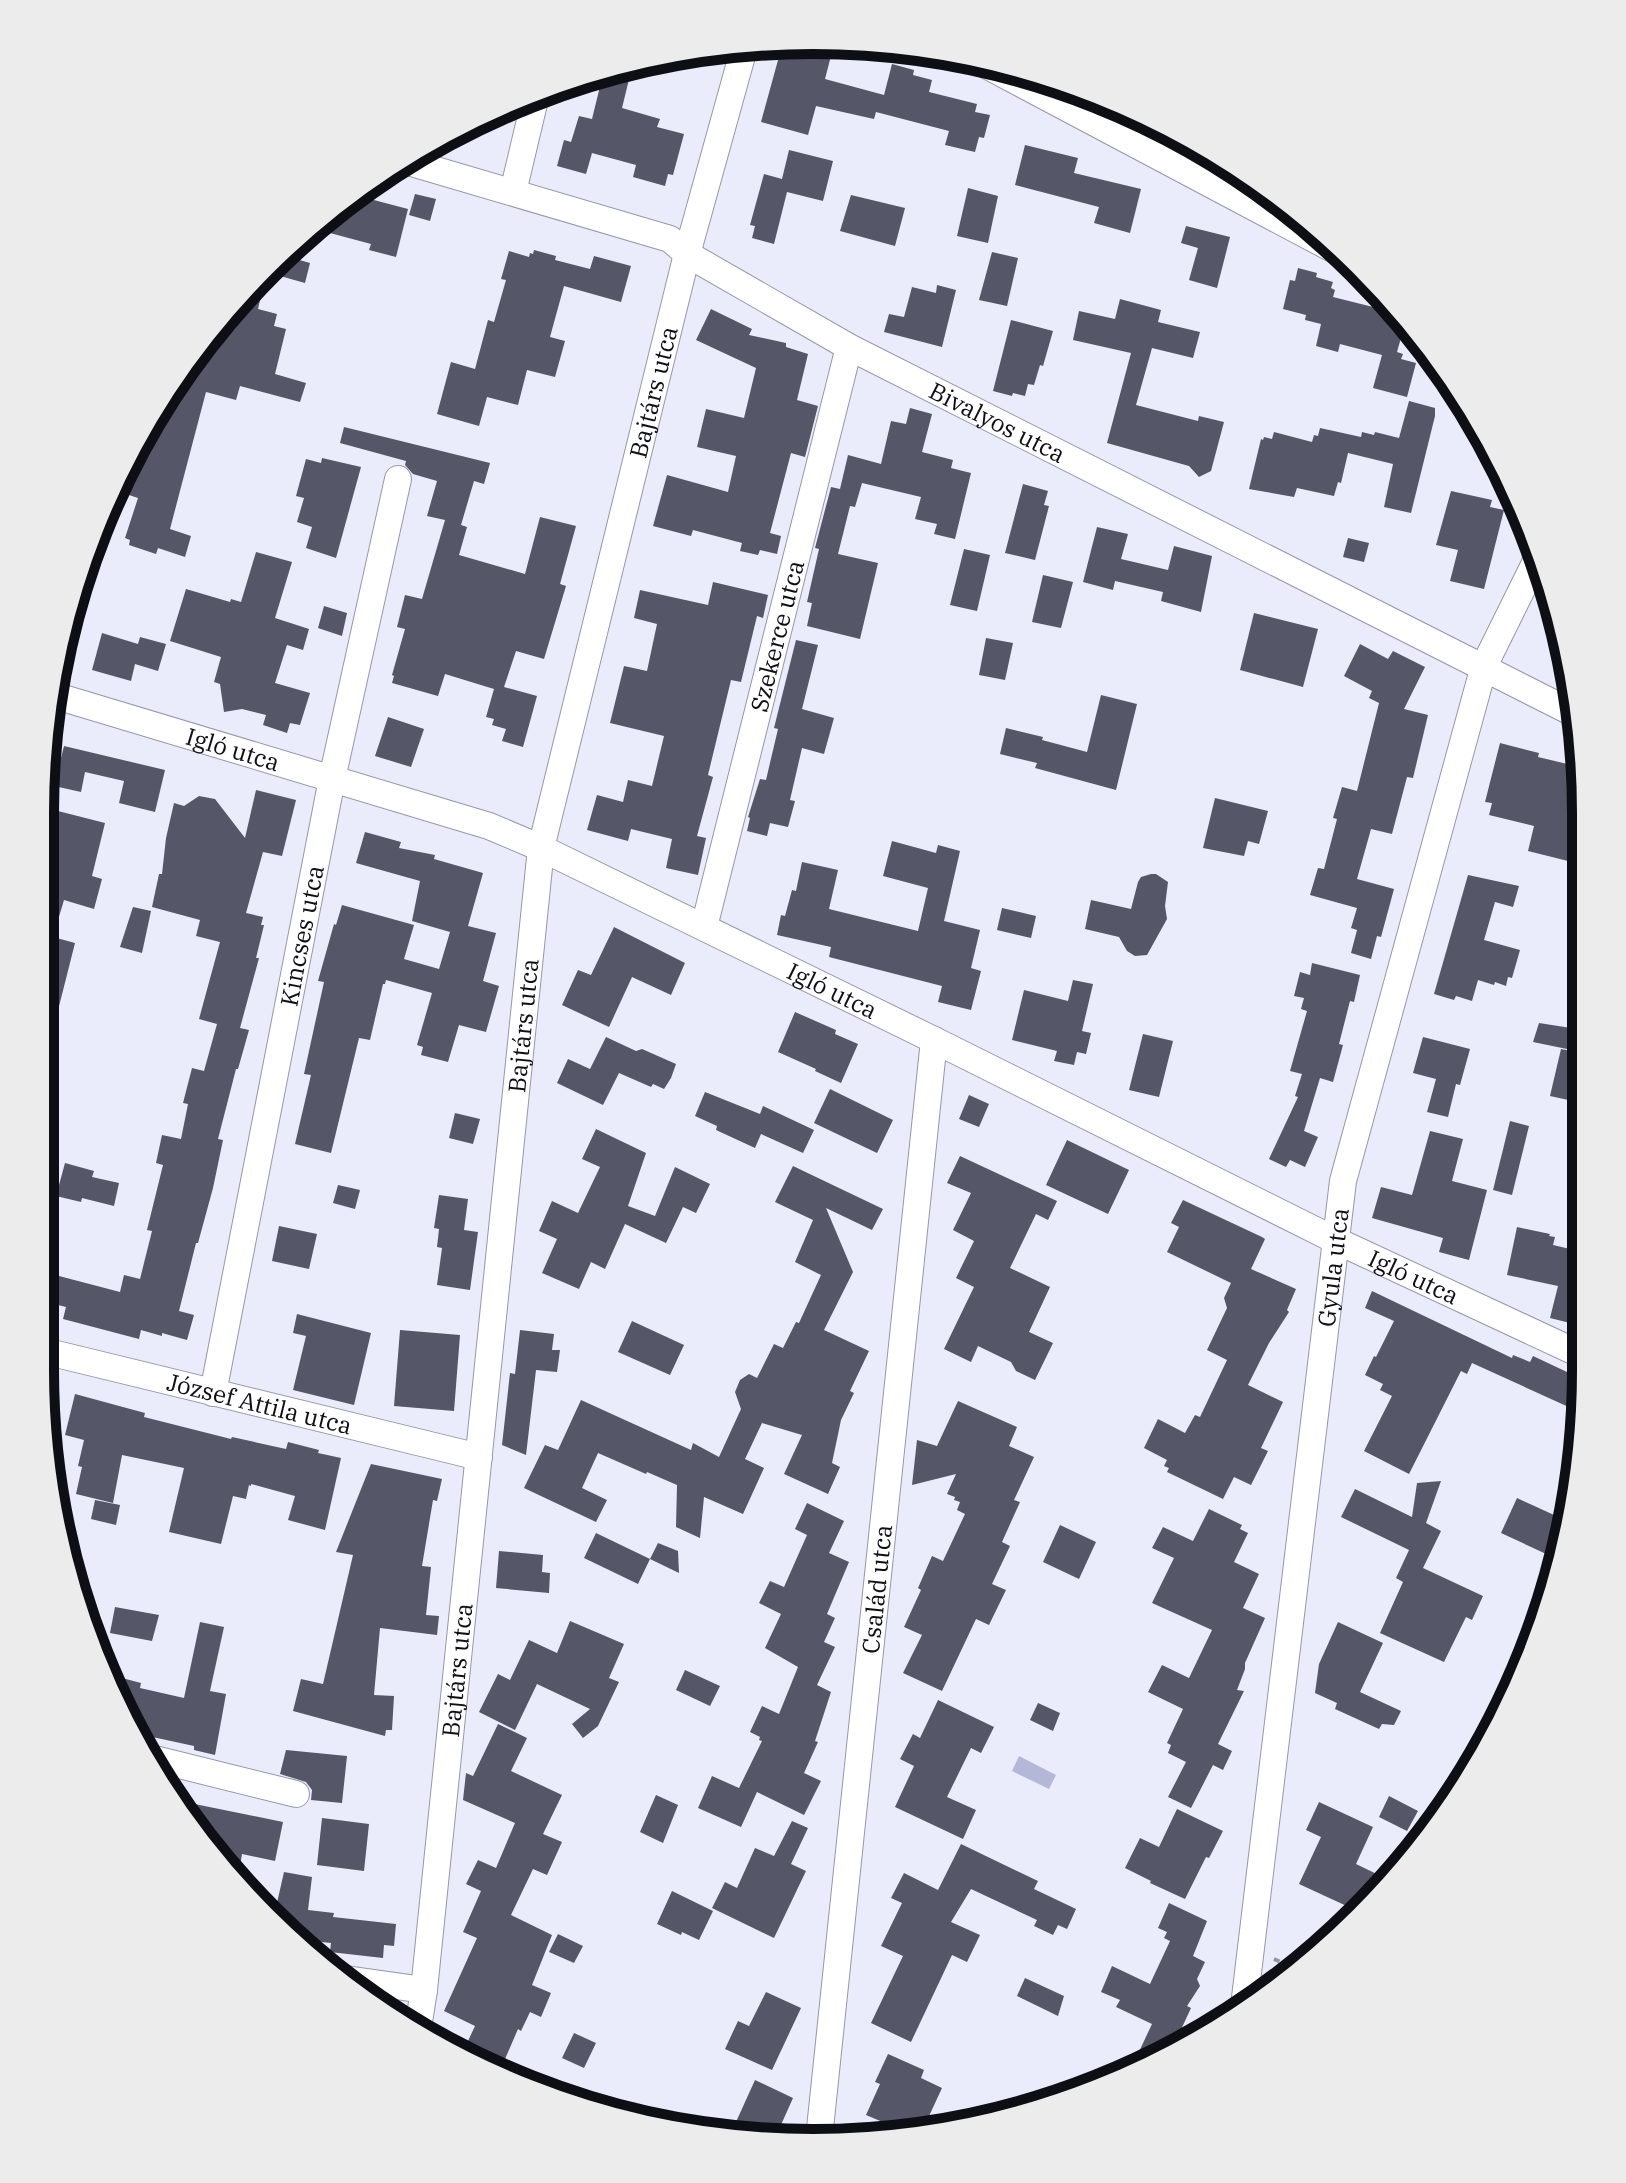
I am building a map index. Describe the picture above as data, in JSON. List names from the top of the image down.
{
  "streets": {
    "street": [
      "Bajtárs utca",
      "Bivalyos utca",
      "Szekerce utca",
      "Igló utca",
      "Kincses utca",
      "Gyula utca",
      "József Attila utca",
      "Család utca"
    ]
  },
  "crossings": [
    ["Bajtárs utca", "Bivalyos utca"],
    ["Bajtárs utca", "Igló utca"],
    ["Bajtárs utca", "József Attila utca"],
    ["Bivalyos utca", "Szekerce utca"],
    ["Bivalyos utca", "Gyula utca"],
    ["Szekerce utca", "Igló utca"],
    ["Igló utca", "Kincses utca"],
    ["Igló utca", "Gyula utca"],
    ["Igló utca", "Család utca"],
    ["Kincses utca", "József Attila utca"]
  ]
}
